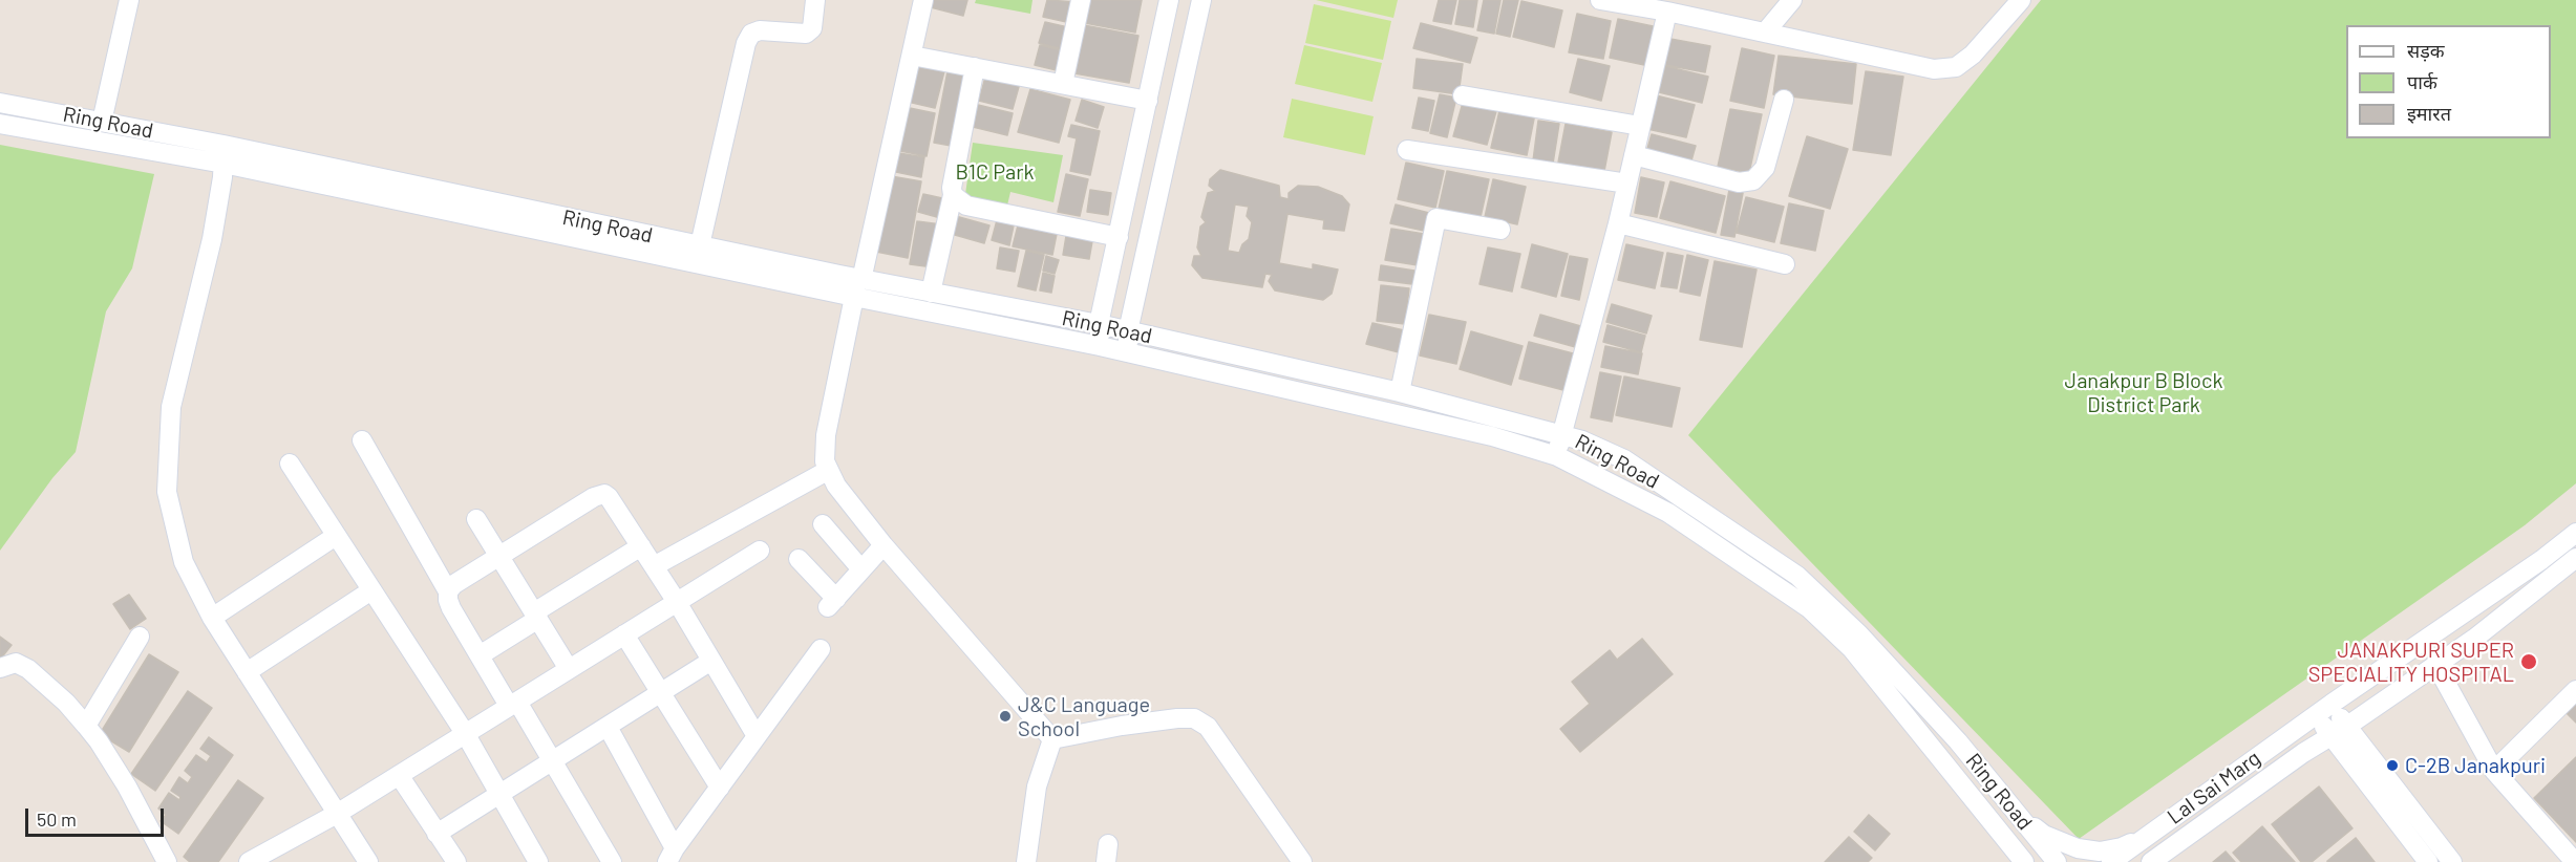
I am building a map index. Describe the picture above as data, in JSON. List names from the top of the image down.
{
  "streets": {
    "street": ["Ring Road", "Lal Sai Marg"]
  },
  "parks": ["B1C Park", "Janakpur B Block District Park"],
  "places": ["JANAKPURI SUPER SPECIALITY HOSPITAL", "J&C Language School", "C-2B Janakpuri"],
  "legend": ["सड़क", "पार्क", "इमारत"],
  "scale_bar": "50 m"
}
